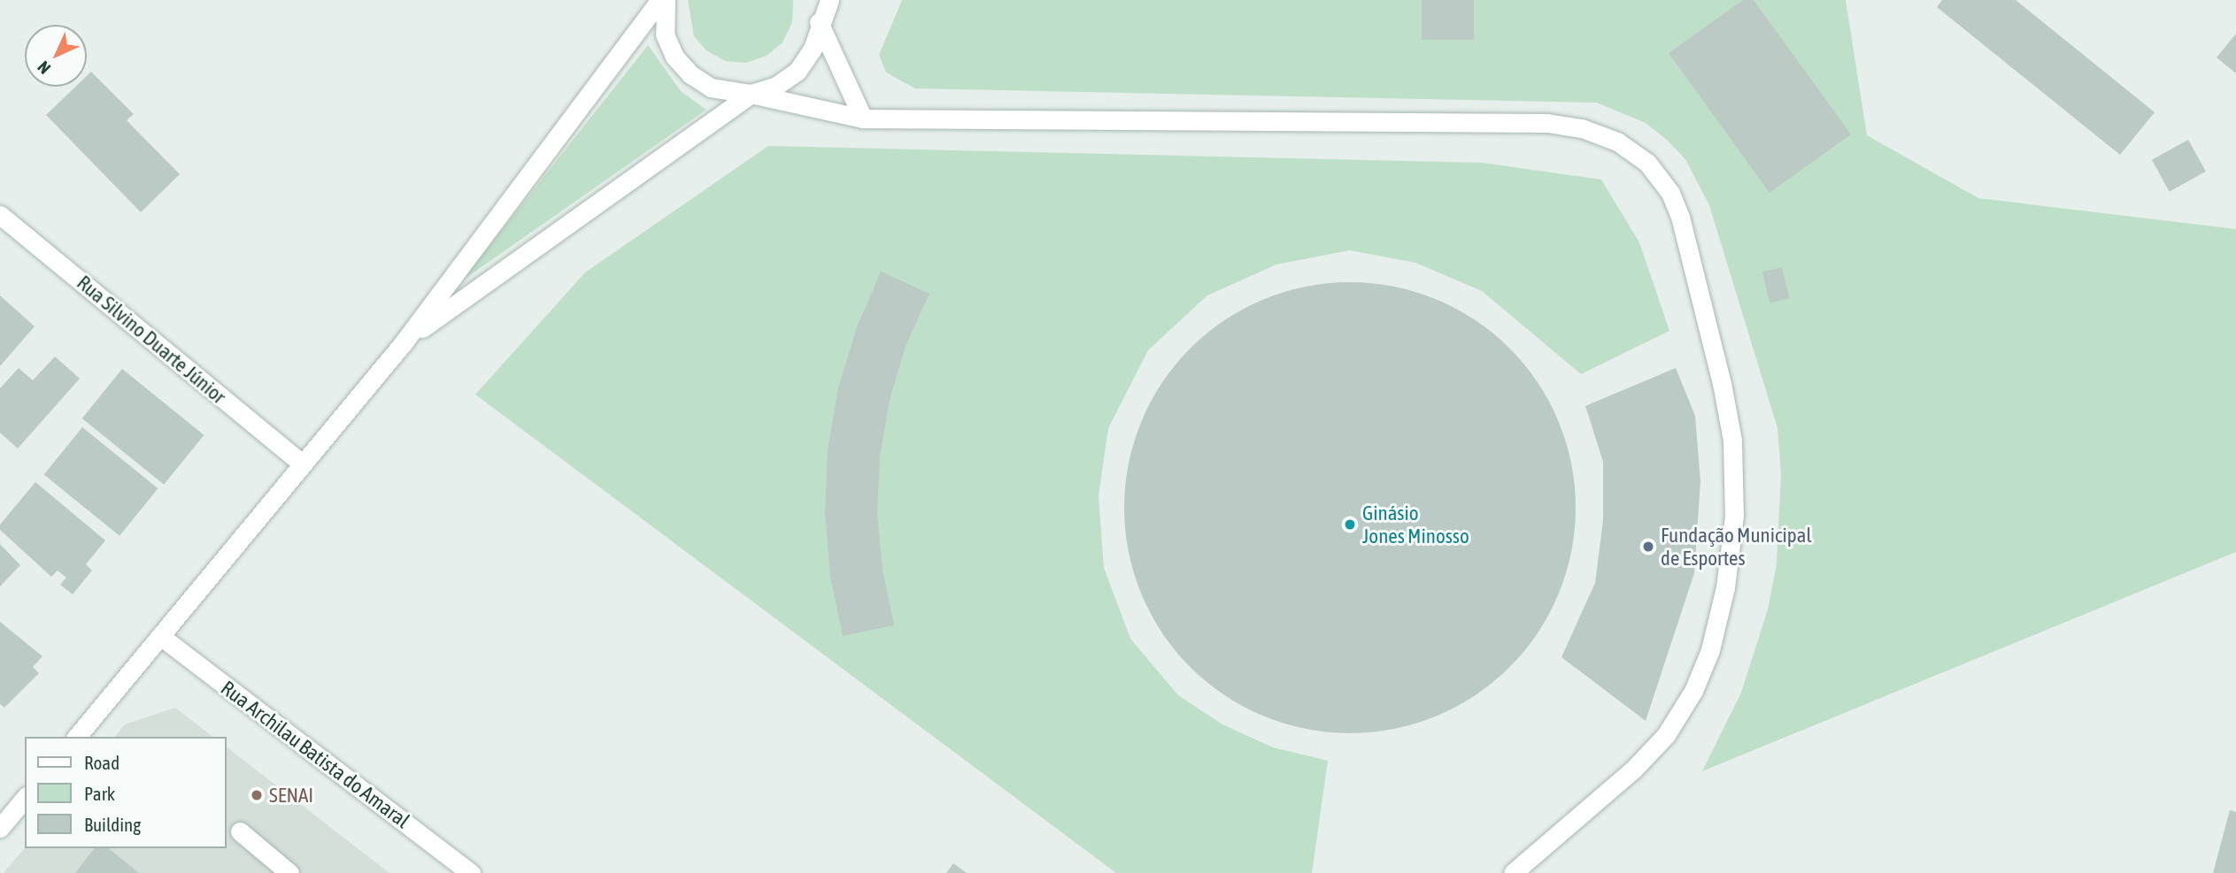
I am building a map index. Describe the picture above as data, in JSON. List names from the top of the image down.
{
  "streets": {
    "street": ["Rua Silvino Duarte Júnior", "Rua Archilau Batista do Amaral"]
  },
  "places": ["Ginásio Jones Minosso", "Fundação Municipal de Esportes", "SENAI"],
  "legend": ["Road", "Park", "Building"],
  "north": "bottom left"
}
